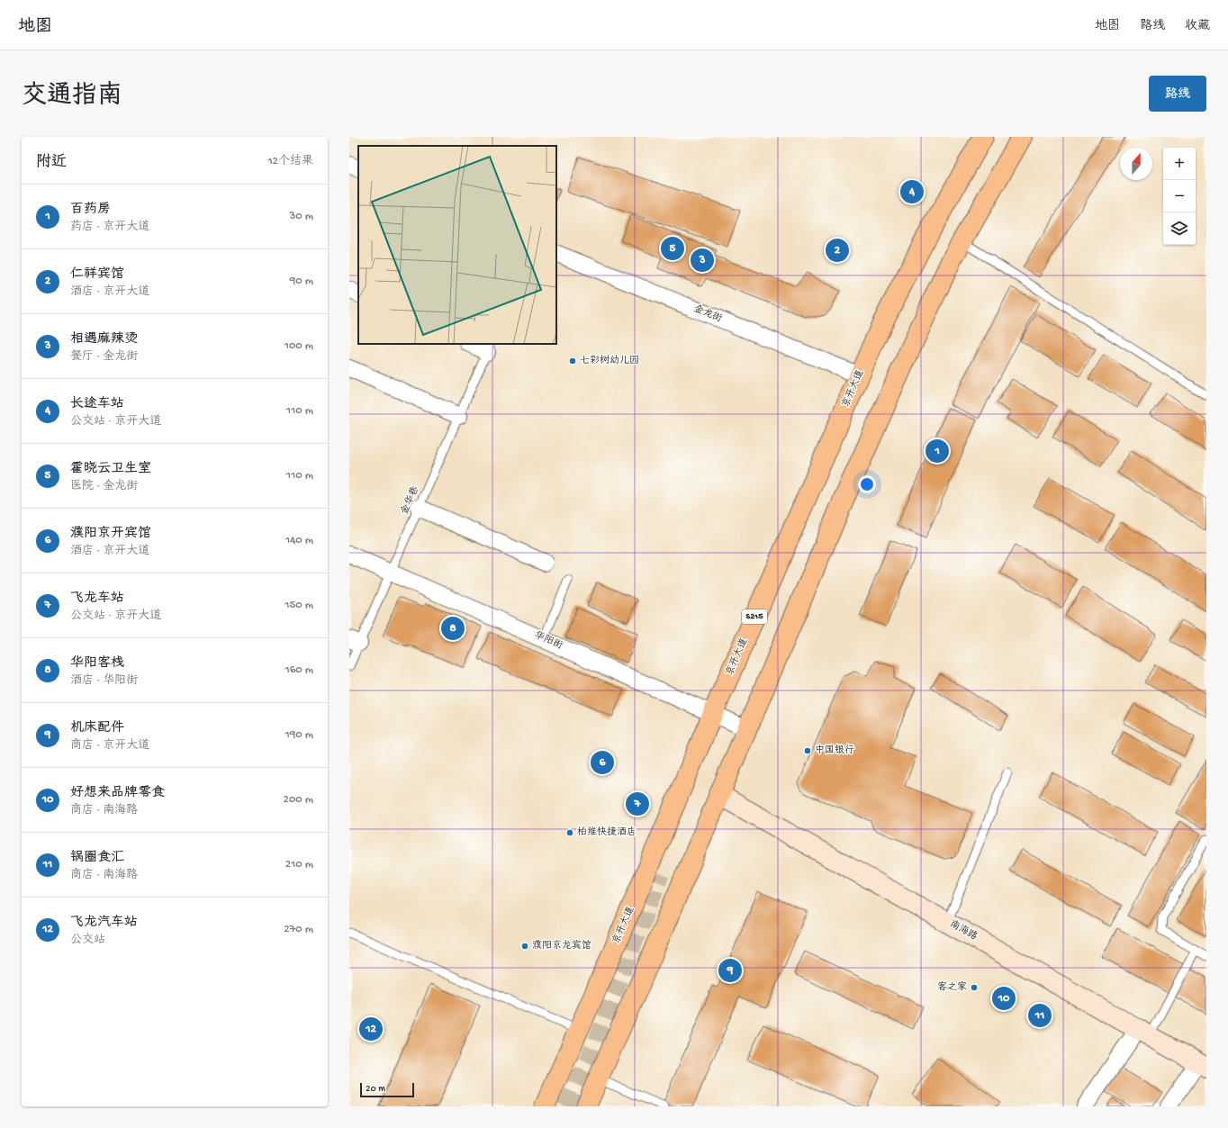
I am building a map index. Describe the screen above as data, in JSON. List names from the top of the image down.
{
  "streets": {
    "main road": ["京开大道", "S215"],
    "street": ["金龙街", "华阳街", "南海路"],
    "lane": ["金华巷"]
  },
  "crossings": [
    ["金龙街", "京开大道"],
    ["京开大道", "华阳街"],
    ["金华巷", "华阳街"]
  ],
  "places": [
    "七彩树幼儿园",
    "中国银行",
    "柏维快捷酒店",
    "濮阳京龙宾馆",
    "客之家"
  ],
  "scale_bar": "20 m",
  "north": "top",
  "page": {
    "header": "地图",
    "nav": ["地图", "路线", "收藏"],
    "title": "交通指南",
    "buttons": "路线",
    "heading": ["附近", "12个结果"],
    "map_buttons": ["+", "−"],
    "pins": [
      "4",
      "5",
      "2",
      "3",
      "1",
      "8",
      "6",
      "7",
      "9",
      "10",
      "11",
      "12"
    ],
    "list": [
      {
        "mark": "1",
        "name": "百药房",
        "note": "药店 · 京开大道",
        "value": "30 m"
      },
      {
        "mark": "2",
        "name": "仁祥宾馆",
        "note": "酒店 · 京开大道",
        "value": "90 m"
      },
      {
        "mark": "3",
        "name": "相遇麻辣烫",
        "note": "餐厅 · 金龙街",
        "value": "100 m"
      },
      {
        "mark": "4",
        "name": "长途车站",
        "note": "公交站 · 京开大道",
        "value": "110 m"
      },
      {
        "mark": "5",
        "name": "霍晓云卫生室",
        "note": "医院 · 金龙街",
        "value": "110 m"
      },
      {
        "mark": "6",
        "name": "濮阳京开宾馆",
        "note": "酒店 · 京开大道",
        "value": "140 m"
      },
      {
        "mark": "7",
        "name": "飞龙车站",
        "note": "公交站 · 京开大道",
        "value": "150 m"
      },
      {
        "mark": "8",
        "name": "华阳客栈",
        "note": "酒店 · 华阳街",
        "value": "160 m"
      },
      {
        "mark": "9",
        "name": "机床配件",
        "note": "商店 · 京开大道",
        "value": "190 m"
      },
      {
        "mark": "10",
        "name": "好想来品牌零食",
        "note": "商店 · 南海路",
        "value": "200 m"
      },
      {
        "mark": "11",
        "name": "锅圈食汇",
        "note": "商店 · 南海路",
        "value": "210 m"
      },
      {
        "mark": "12",
        "name": "飞龙汽车站",
        "note": "公交站",
        "value": "270 m"
      }
    ],
    "scale": "20 m"
  }
}
